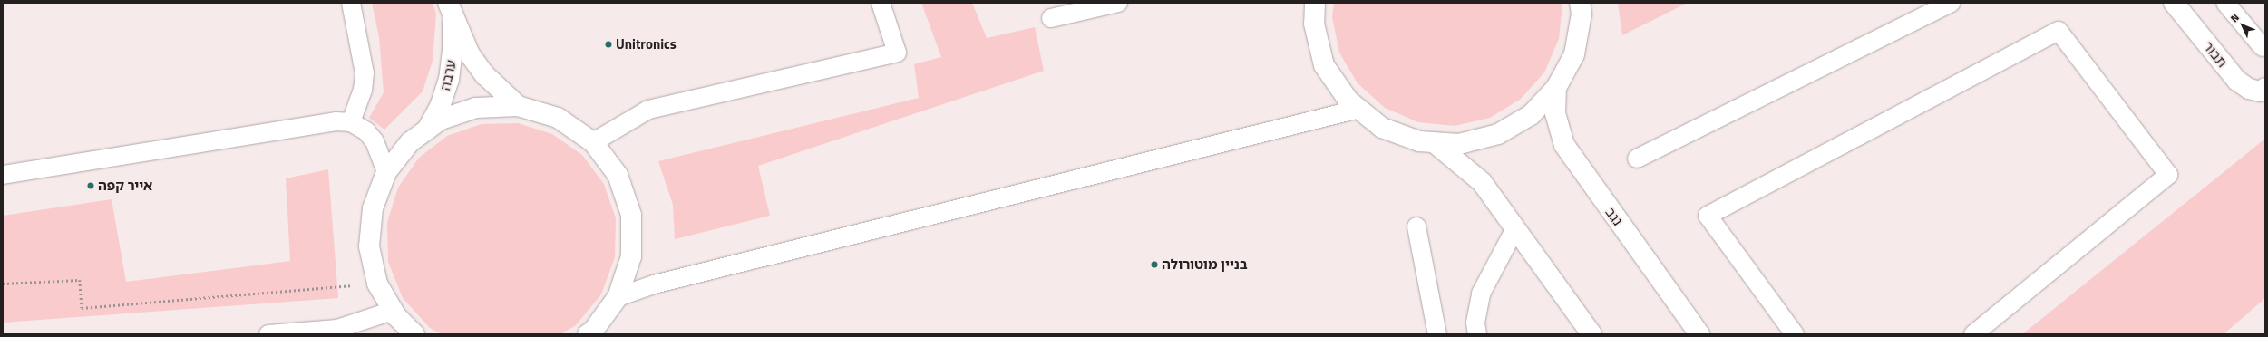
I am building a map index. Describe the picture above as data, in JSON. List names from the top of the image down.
{
  "streets": {
    "street": ["תבור", "ערבה", "נגב"]
  },
  "places": ["Unitronics", "אייר קפה", "בניין מוטורולה"],
  "north": "top left"
}
